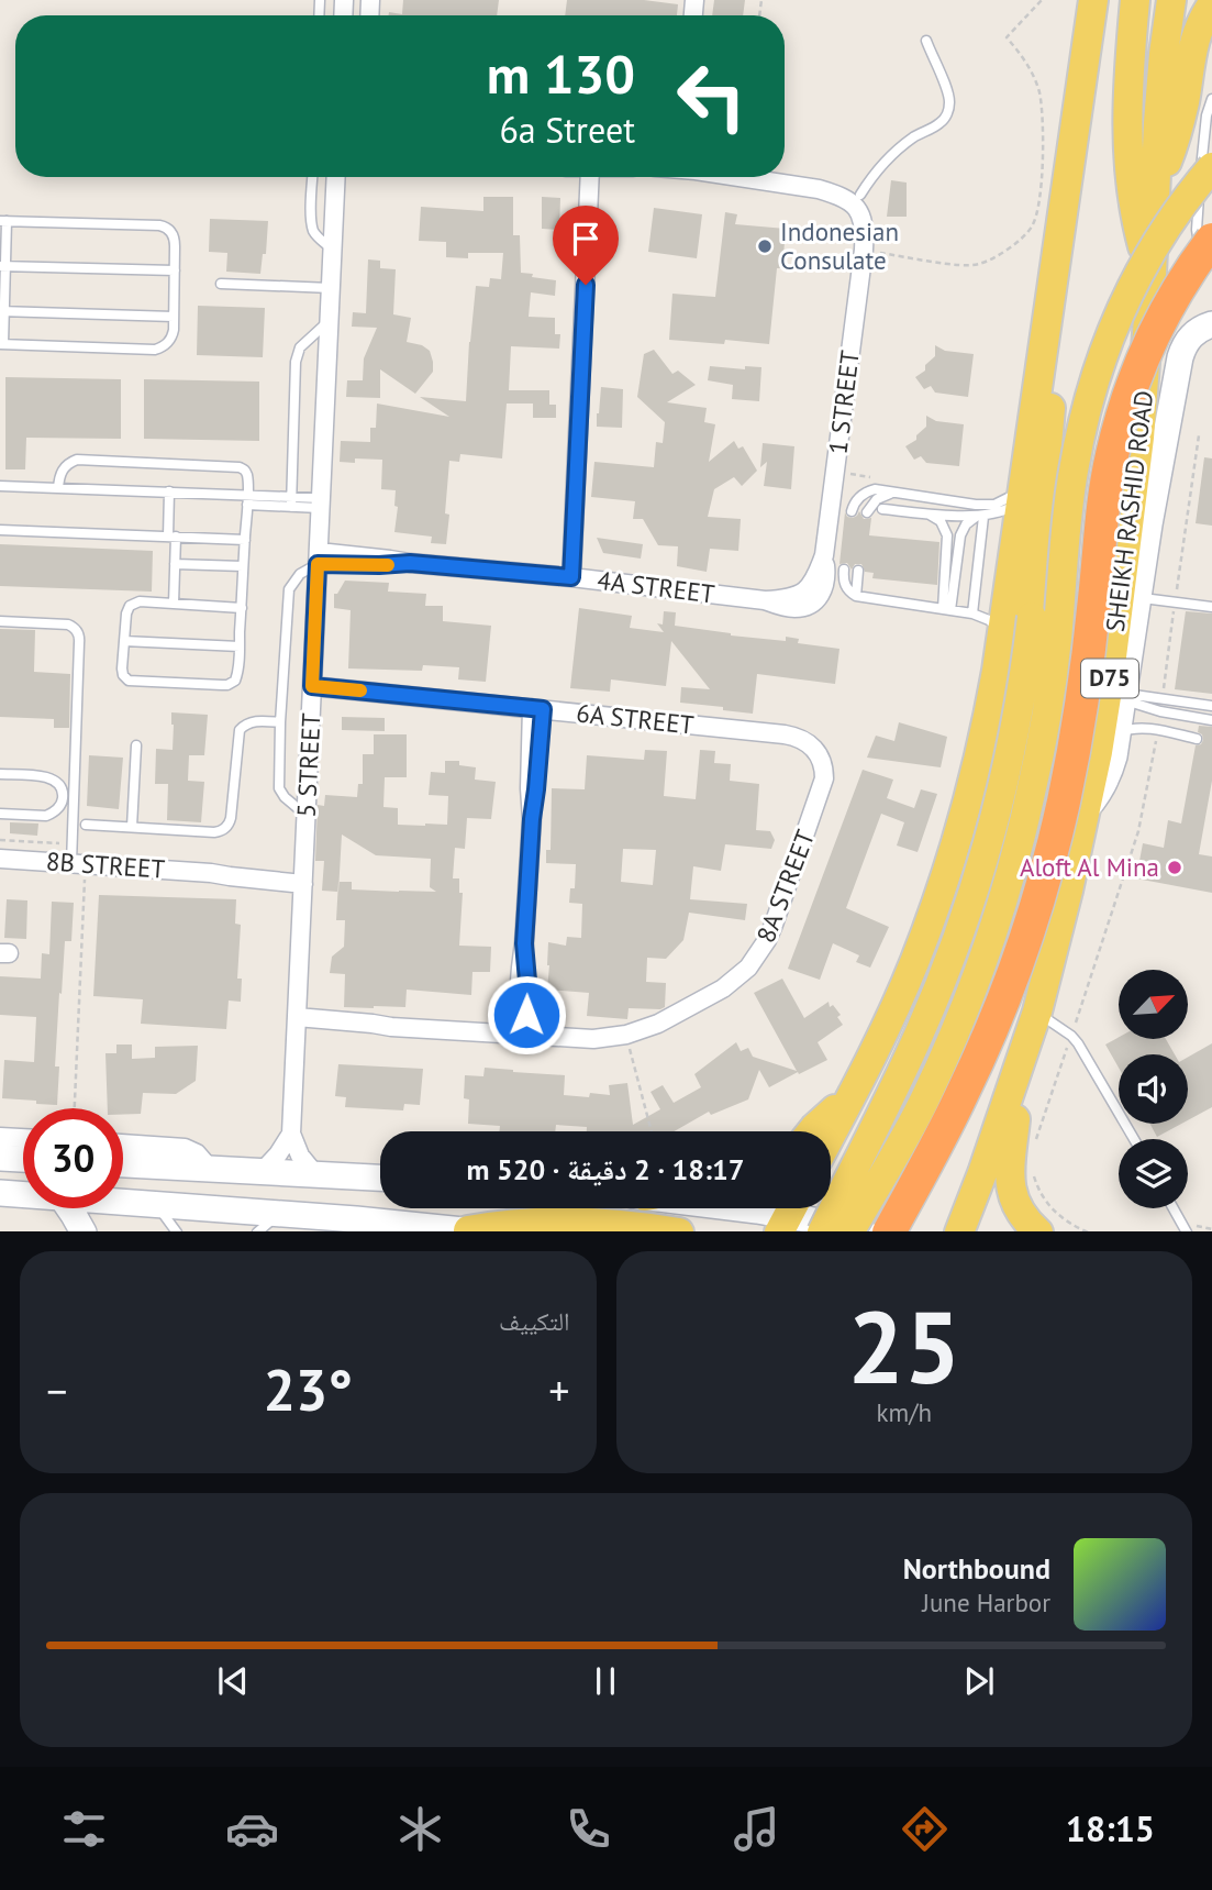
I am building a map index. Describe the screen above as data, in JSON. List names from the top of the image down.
{
  "streets": {
    "main road": ["SHEIKH RASHID ROAD", "D75"],
    "street": [
      "1 STREET",
      "4A STREET",
      "6A STREET",
      "5 STREET",
      "8B STREET",
      "8A STREET"
    ]
  },
  "crossings": [
    ["1 STREET", "4A STREET"],
    ["4A STREET", "5 STREET"],
    ["6A STREET", "5 STREET"],
    ["6A STREET", "8A STREET"],
    ["5 STREET", "8B STREET"],
    ["5 STREET", "8A STREET"]
  ],
  "places": ["Indonesian Consulate", "Aloft Al Mina"],
  "north": "top right",
  "page": {
    "turn": ["130 m", "6a Street"],
    "limit": "30",
    "trip": "18:17 · 2 دقيقة · 520 m",
    "tile": [
      ["25", "km/h"],
      "التكييف"
    ],
    "heat": ["−", "23°", "+"],
    "song": ["Northbound", "June Harbor"],
    "tabs": "18:15"
  }
}
